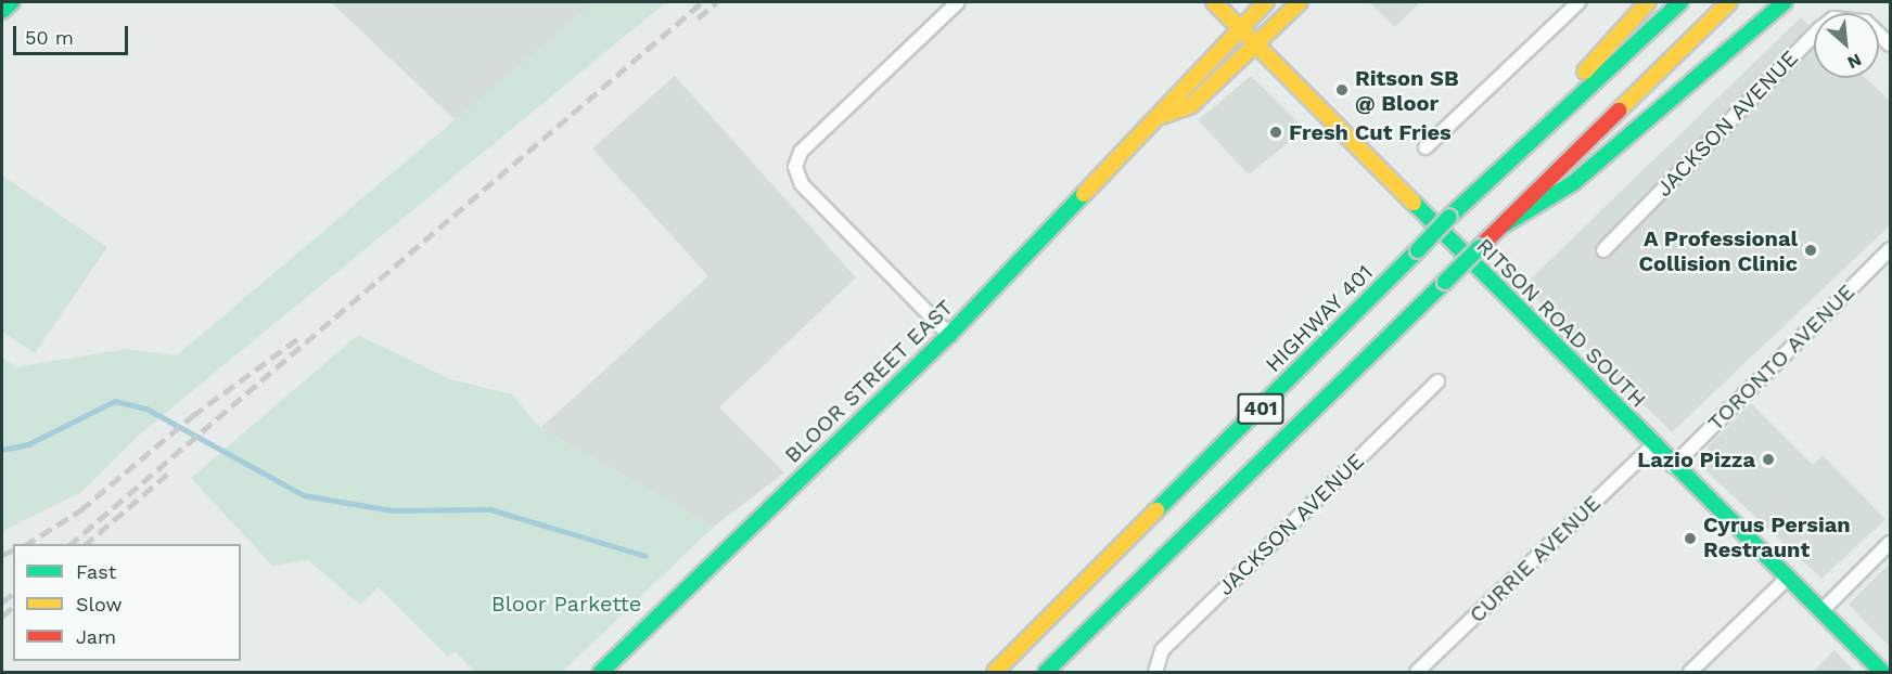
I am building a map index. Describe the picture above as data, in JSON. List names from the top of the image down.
{
  "streets": {
    "main road": [
      "HIGHWAY 401",
      "RITSON ROAD SOUTH",
      "BLOOR STREET EAST",
      "401"
    ],
    "street": ["JACKSON AVENUE", "TORONTO AVENUE", "CURRIE AVENUE"]
  },
  "crossings": [
    ["RITSON ROAD SOUTH", "TORONTO AVENUE"],
    ["RITSON ROAD SOUTH", "BLOOR STREET EAST"],
    ["RITSON ROAD SOUTH", "CURRIE AVENUE"]
  ],
  "parks": ["Bloor Parkette"],
  "places": [
    "Ritson SB @ Bloor",
    "Fresh Cut Fries",
    "A Professional Collision Clinic",
    "Lazio Pizza",
    "Cyrus Persian Restraunt"
  ],
  "legend": ["Fast", "Slow", "Jam"],
  "scale_bar": "50 m",
  "north": "bottom right"
}
